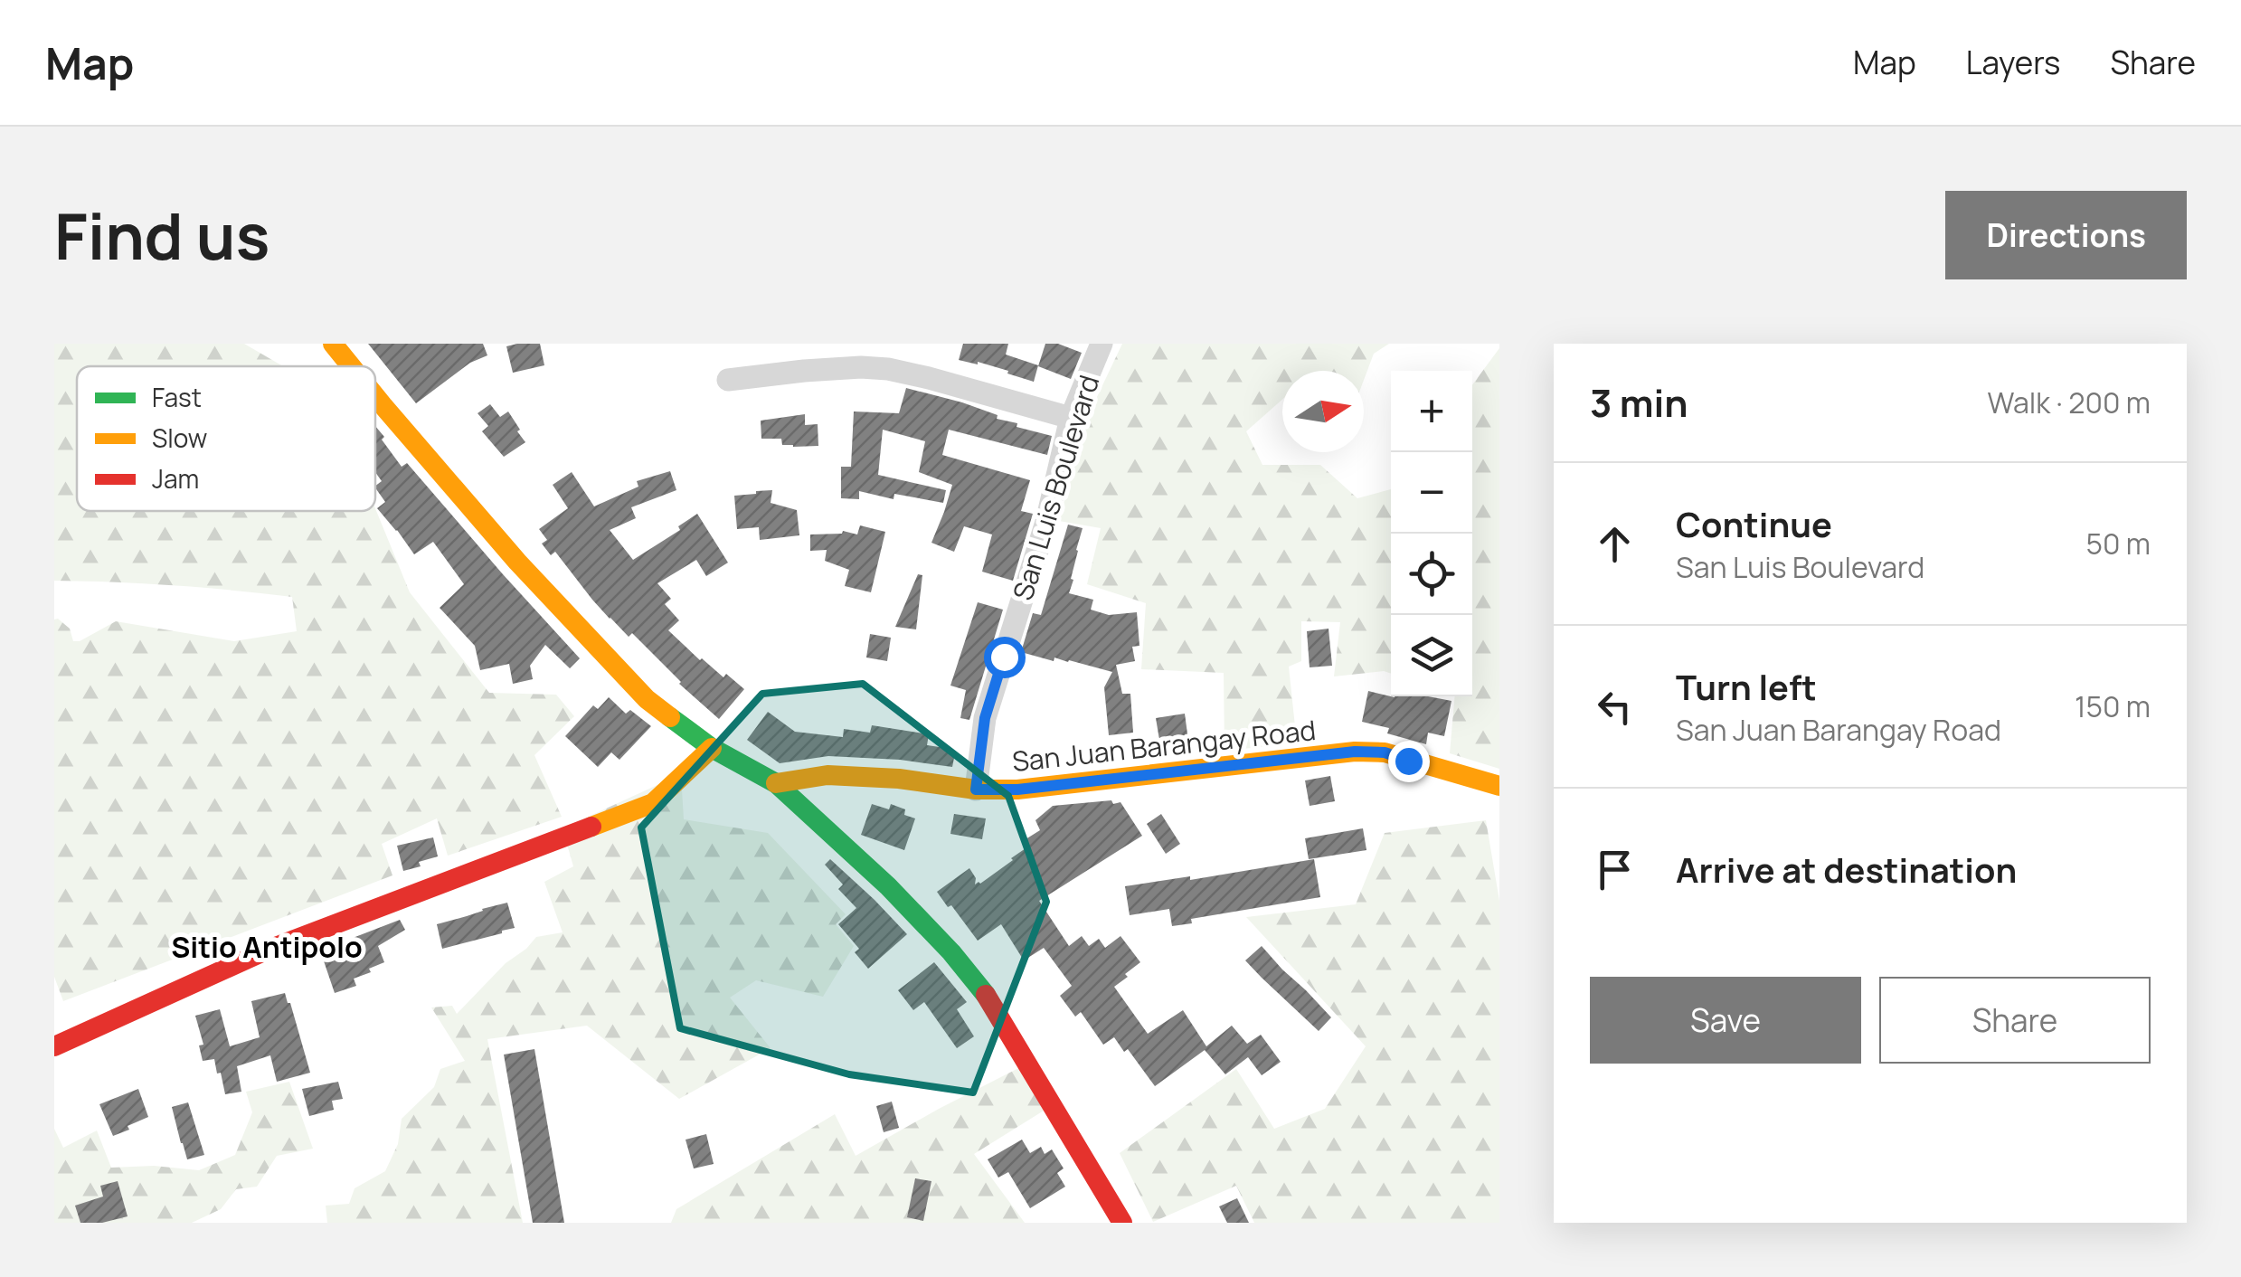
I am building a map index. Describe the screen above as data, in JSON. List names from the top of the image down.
{
  "streets": {
    "street": ["San Luis Boulevard", "San Juan Barangay Road"]
  },
  "crossings": [
    ["San Luis Boulevard", "San Juan Barangay Road"]
  ],
  "districts": ["Sitio Antipolo"],
  "legend": ["Fast", "Slow", "Jam"],
  "north": "right",
  "page": {
    "header": "Map",
    "nav": ["Map", "Layers", "Share"],
    "buttons": [
      "Directions",
      ["Save", "Share"]
    ],
    "title": "Find us",
    "heading": ["3 min", "Walk · 200 m"],
    "map_buttons": ["+", "−"],
    "list": [
      ["Continue", "San Luis Boulevard", "50 m"],
      ["Turn left", "San Juan Barangay Road", "150 m"],
      "Arrive at destination"
    ]
  }
}
